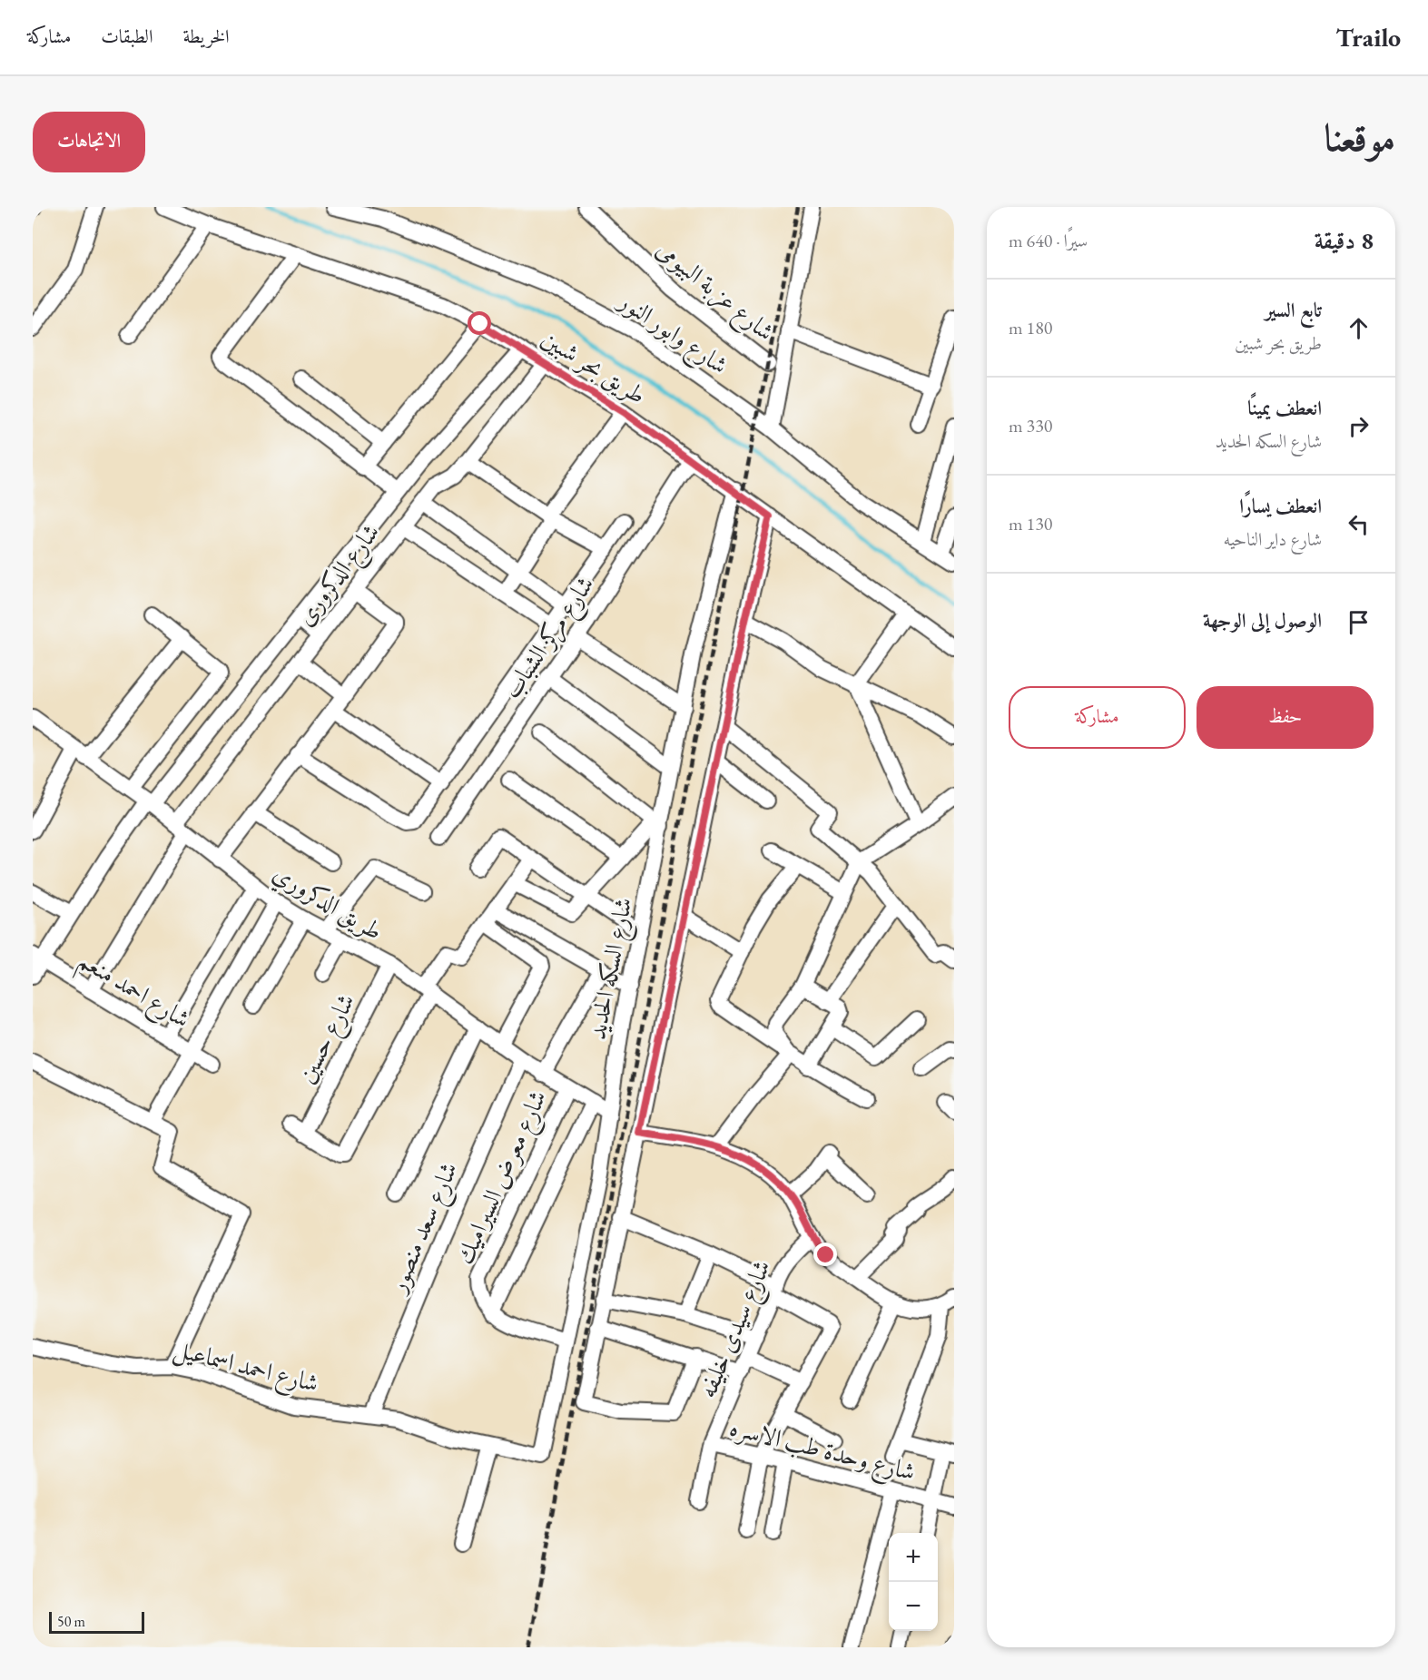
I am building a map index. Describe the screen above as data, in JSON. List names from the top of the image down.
{
  "streets": {
    "street": [
      "شارع عزبة البيومى",
      "شارع وابور النور",
      "طريق بحر شبين",
      "شارع الدكرورى",
      "شارع مركز الشباب",
      "طريق الدكروري",
      "شارع السكه الحديد",
      "شارع احمد منعم",
      "شارع حسين",
      "شارع معرض السيراميك",
      "شارع سعد منصور",
      "شارع سيدى خليفه",
      "شارع احمد اسماعيل",
      "شارع وحدة طب الاسره"
    ]
  },
  "crossings": [
    ["طريق بحر شبين", "شارع الدكرورى"],
    ["طريق بحر شبين", "شارع مركز الشباب"],
    ["طريق بحر شبين", "شارع السكه الحديد"],
    ["شارع الدكرورى", "طريق الدكروري"],
    ["شارع الدكرورى", "شارع احمد منعم"],
    ["طريق الدكروري", "شارع السكه الحديد"],
    ["طريق الدكروري", "شارع حسين"],
    ["طريق الدكروري", "شارع معرض السيراميك"],
    ["طريق الدكروري", "شارع سعد منصور"],
    ["شارع السكه الحديد", "شارع احمد اسماعيل"],
    ["شارع سعد منصور", "شارع احمد اسماعيل"],
    ["شارع سيدى خليفه", "شارع وحدة طب الاسره"]
  ],
  "scale_bar": "50 m",
  "page": {
    "header": "Trailo",
    "nav": ["الخريطة", "الطبقات", "مشاركة"],
    "title": "موقعنا",
    "buttons": [
      "الاتجاهات",
      ["حفظ", "مشاركة"]
    ],
    "heading": ["8 دقيقة", "سيرًا · 640 m"],
    "list": [
      ["تابع السير", "طريق بحر شبين", "180 m"],
      ["انعطف يمينًا", "شارع السكه الحديد", "330 m"],
      ["انعطف يسارًا", "شارع داير الناحيه", "130 m"],
      "الوصول إلى الوجهة"
    ],
    "map_buttons": ["+", "−"],
    "scale": "50 m"
  }
}
